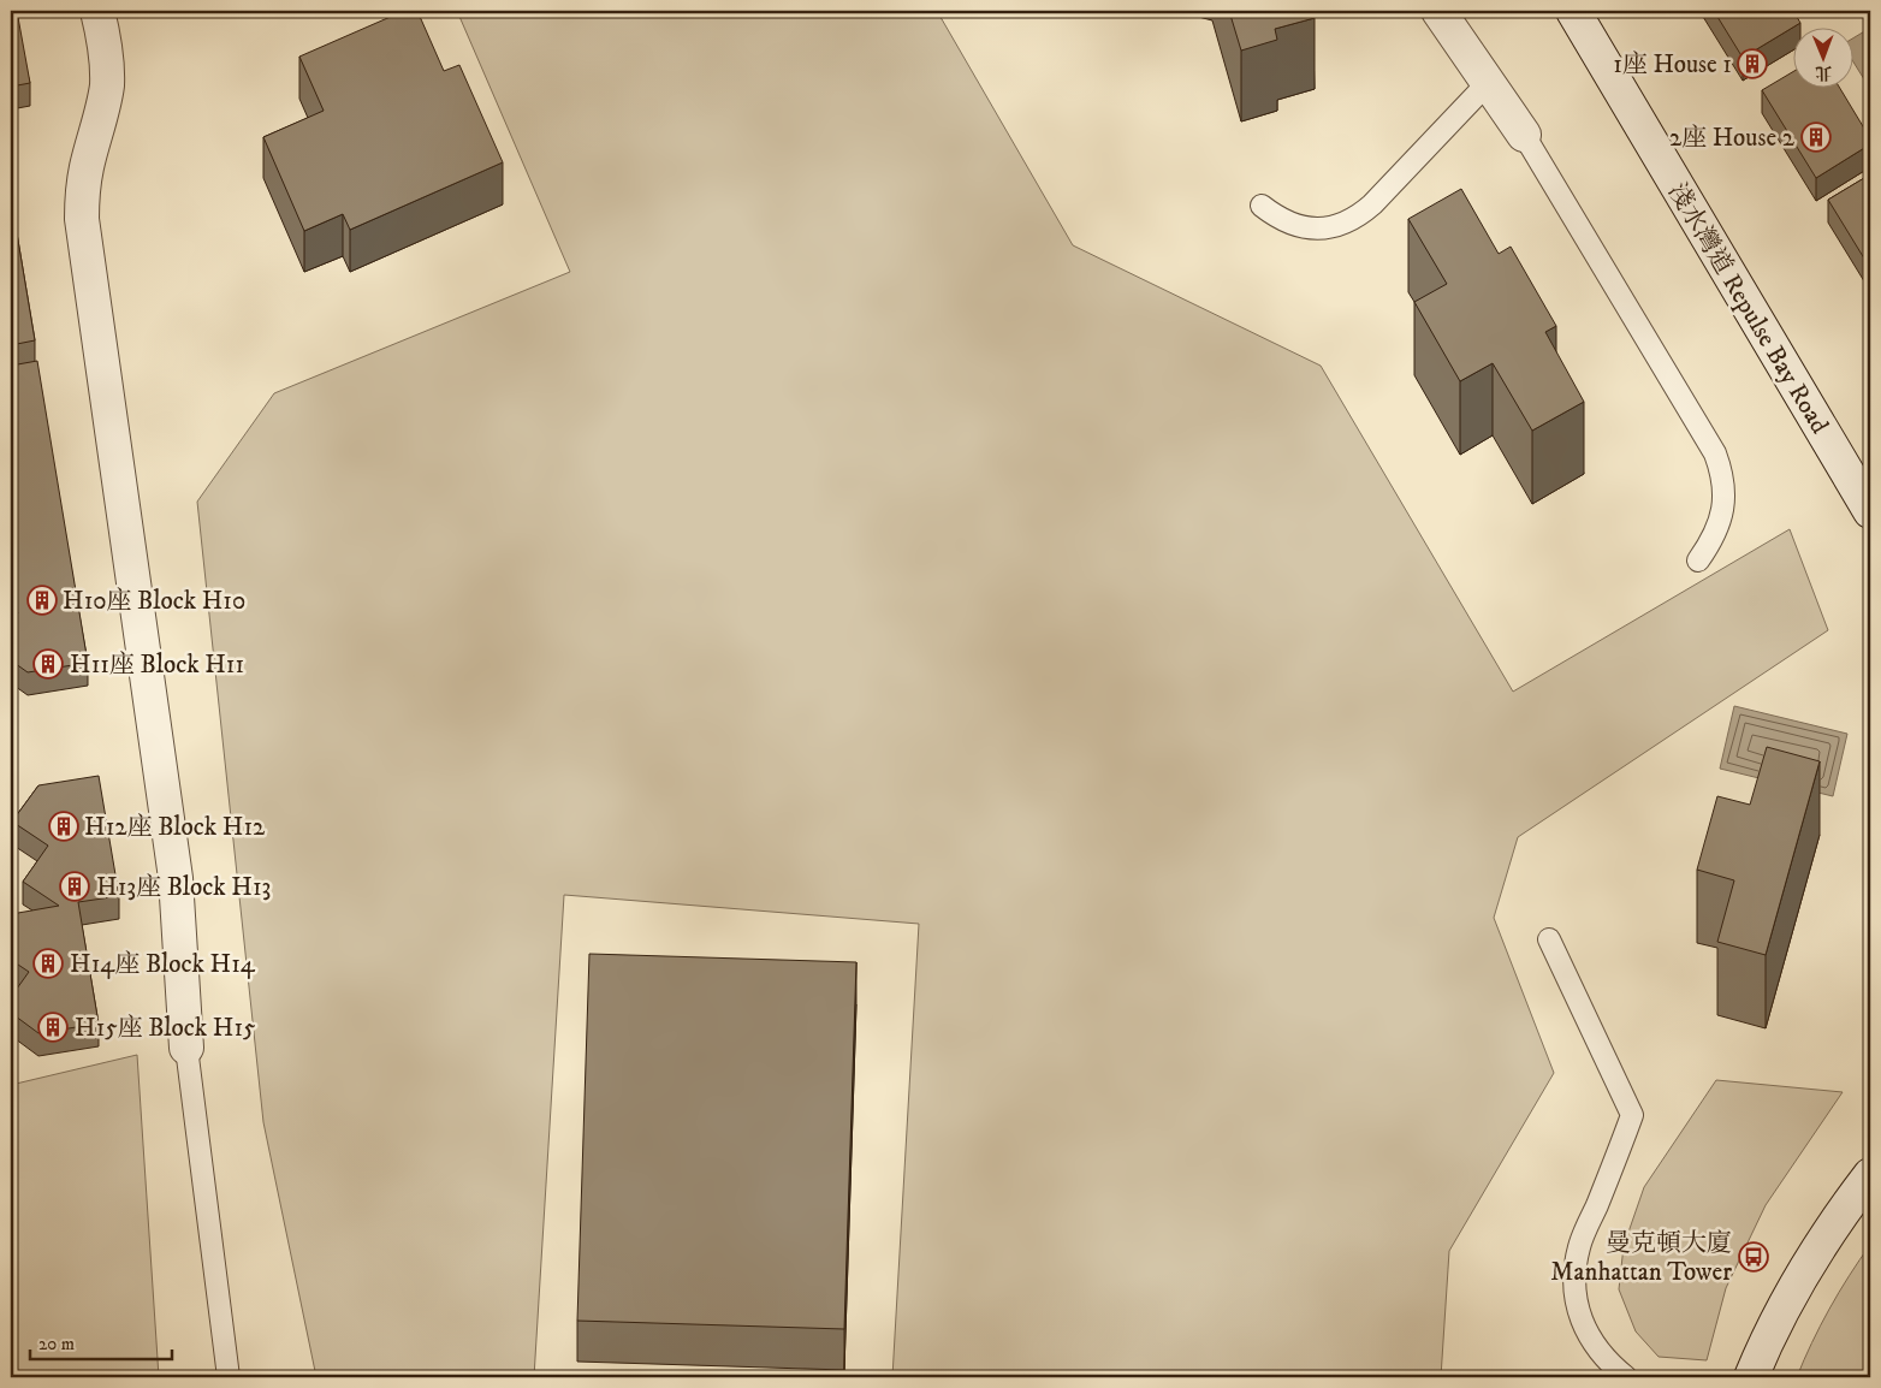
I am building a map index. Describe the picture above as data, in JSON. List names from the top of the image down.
{
  "streets": {
    "street": ["淺水灣道 Repulse Bay Road"]
  },
  "places": {
    "building": [
      "1座 House 1",
      "2座 House 2",
      "H10座 Block H10",
      "H11座 Block H11",
      "H12座 Block H12",
      "H13座 Block H13",
      "H14座 Block H14",
      "H15座 Block H15"
    ],
    "bus stop": ["曼克頓大廈 Manhattan Tower"]
  },
  "scale_bar": "20 m",
  "north": "bottom"
}
